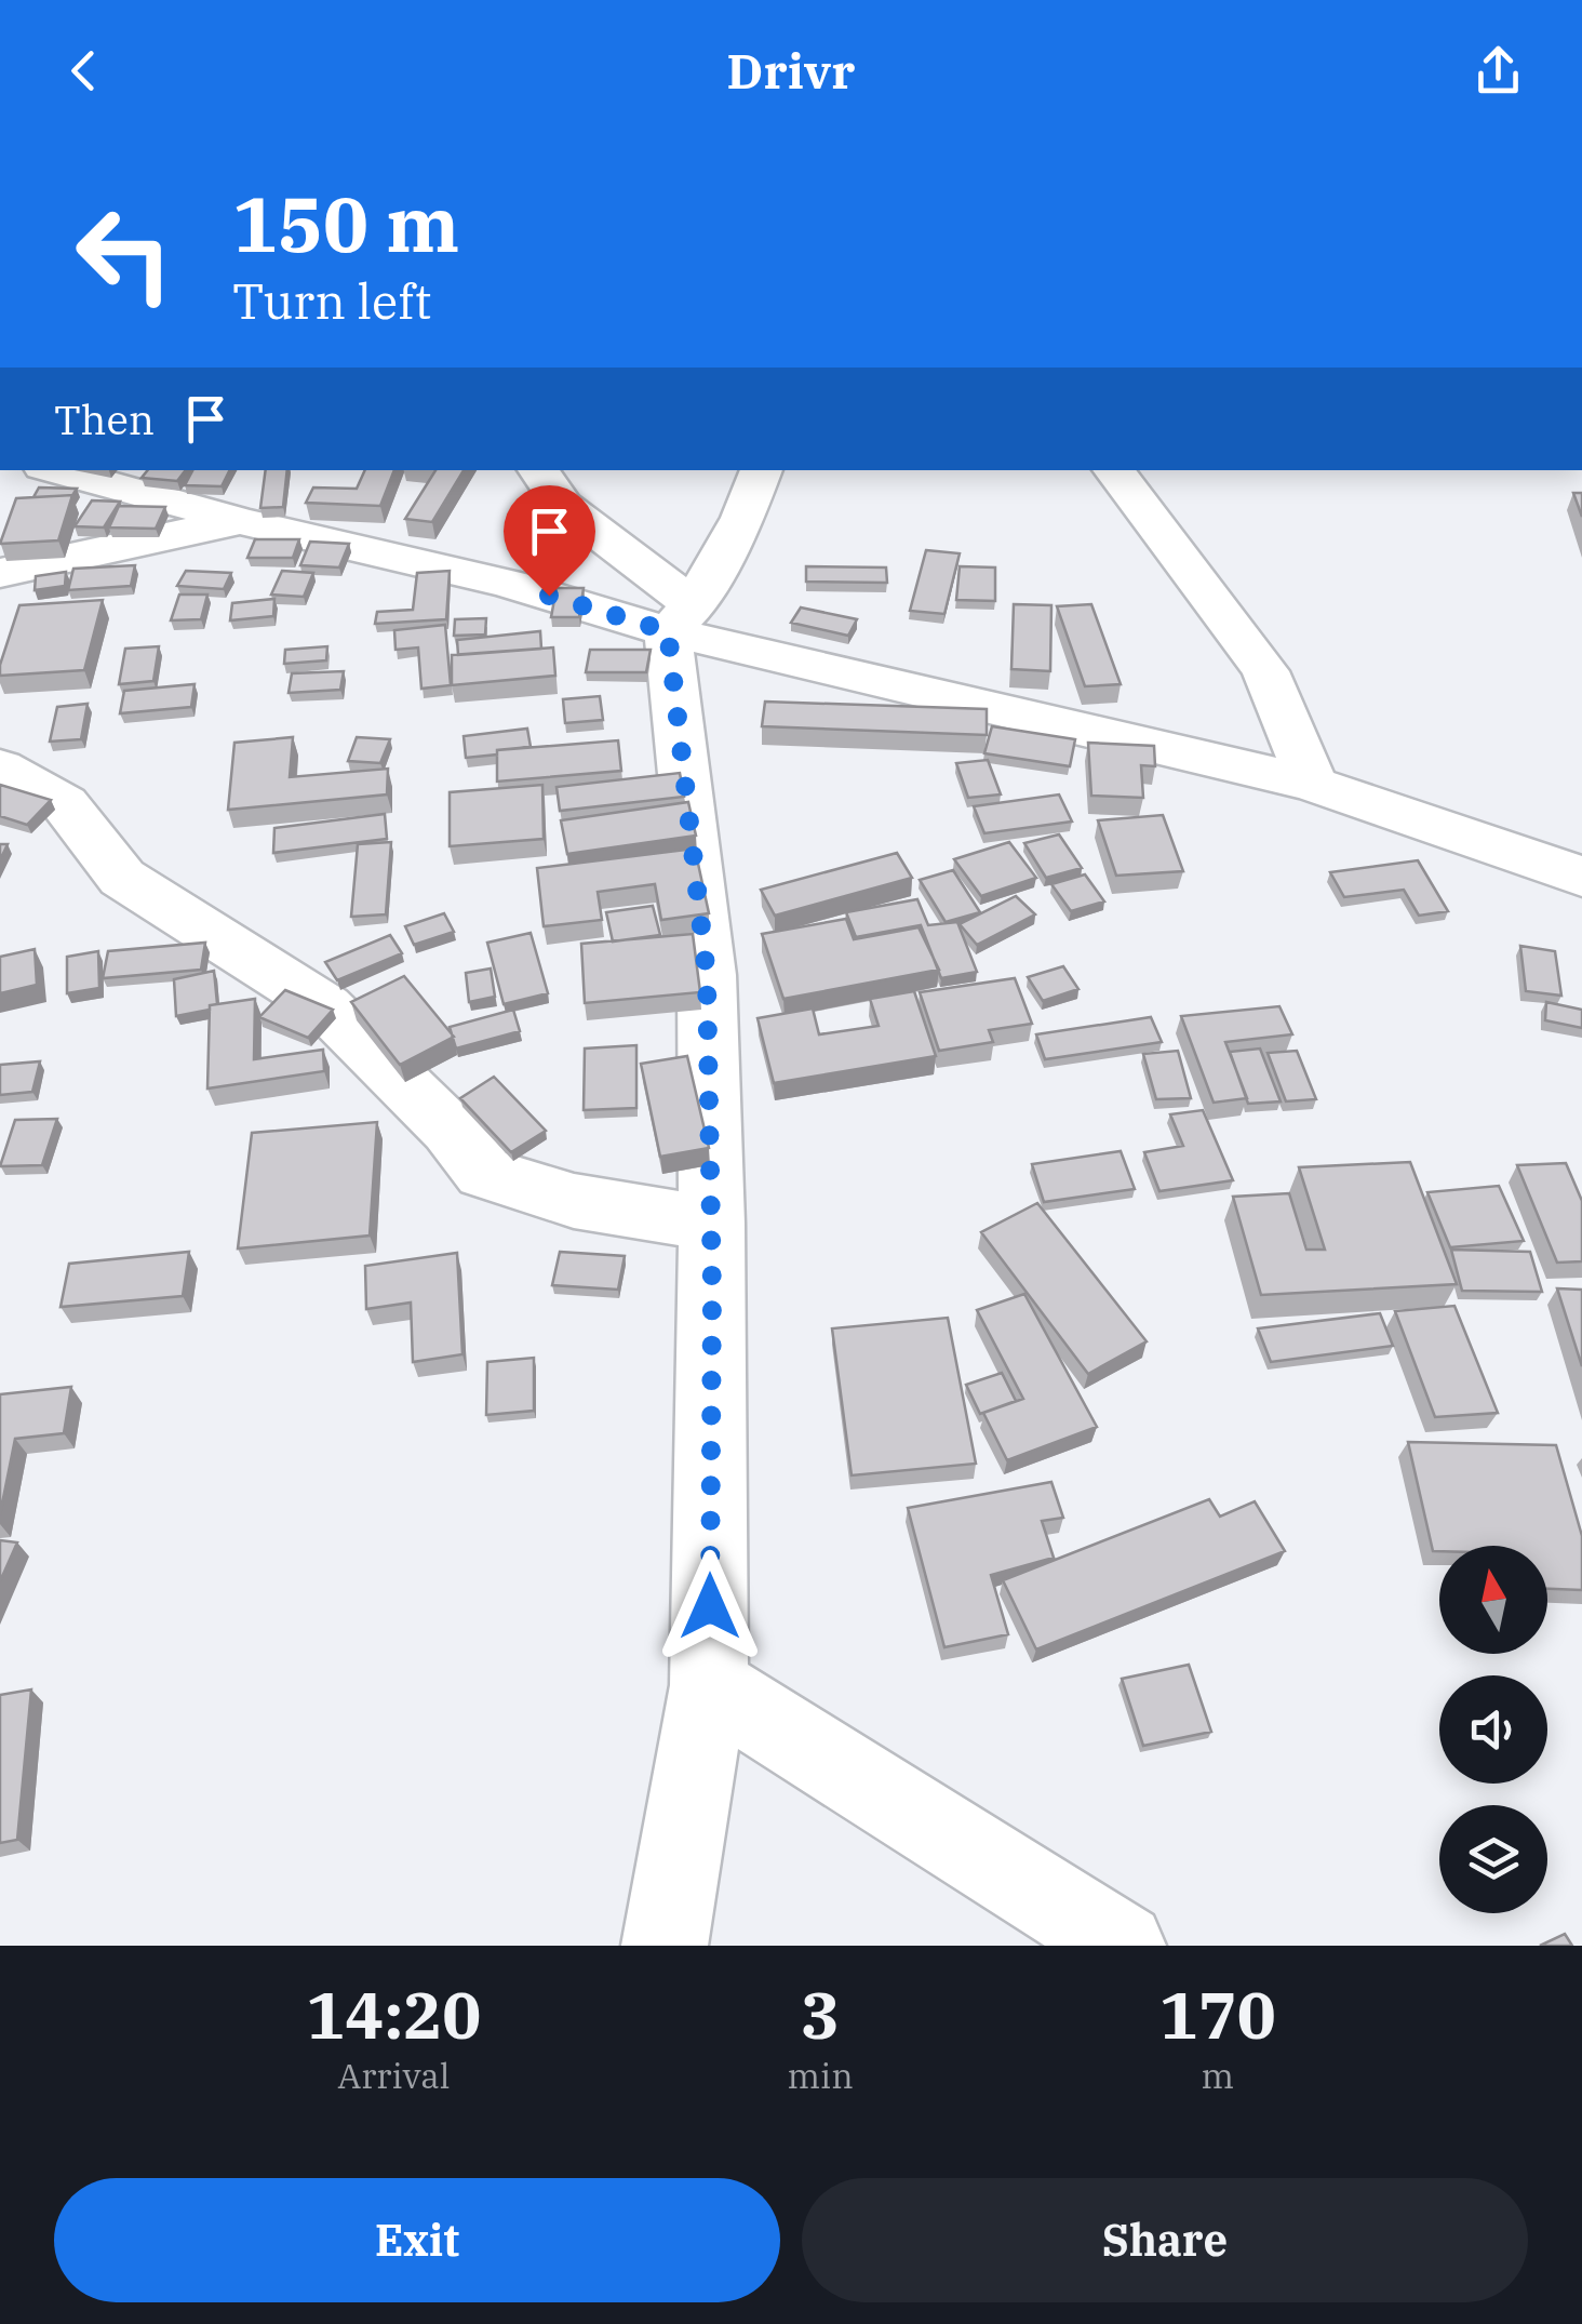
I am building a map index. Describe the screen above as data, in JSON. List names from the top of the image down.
{
  "north": "top",
  "page": {
    "header": "Drivr",
    "turn": ["150 m", "Turn left"],
    "then": "Then",
    "eta": [
      "14:20",
      "Arrival",
      "3",
      "min",
      "170",
      "m"
    ],
    "buttons": ["Exit", "Share"]
  }
}
